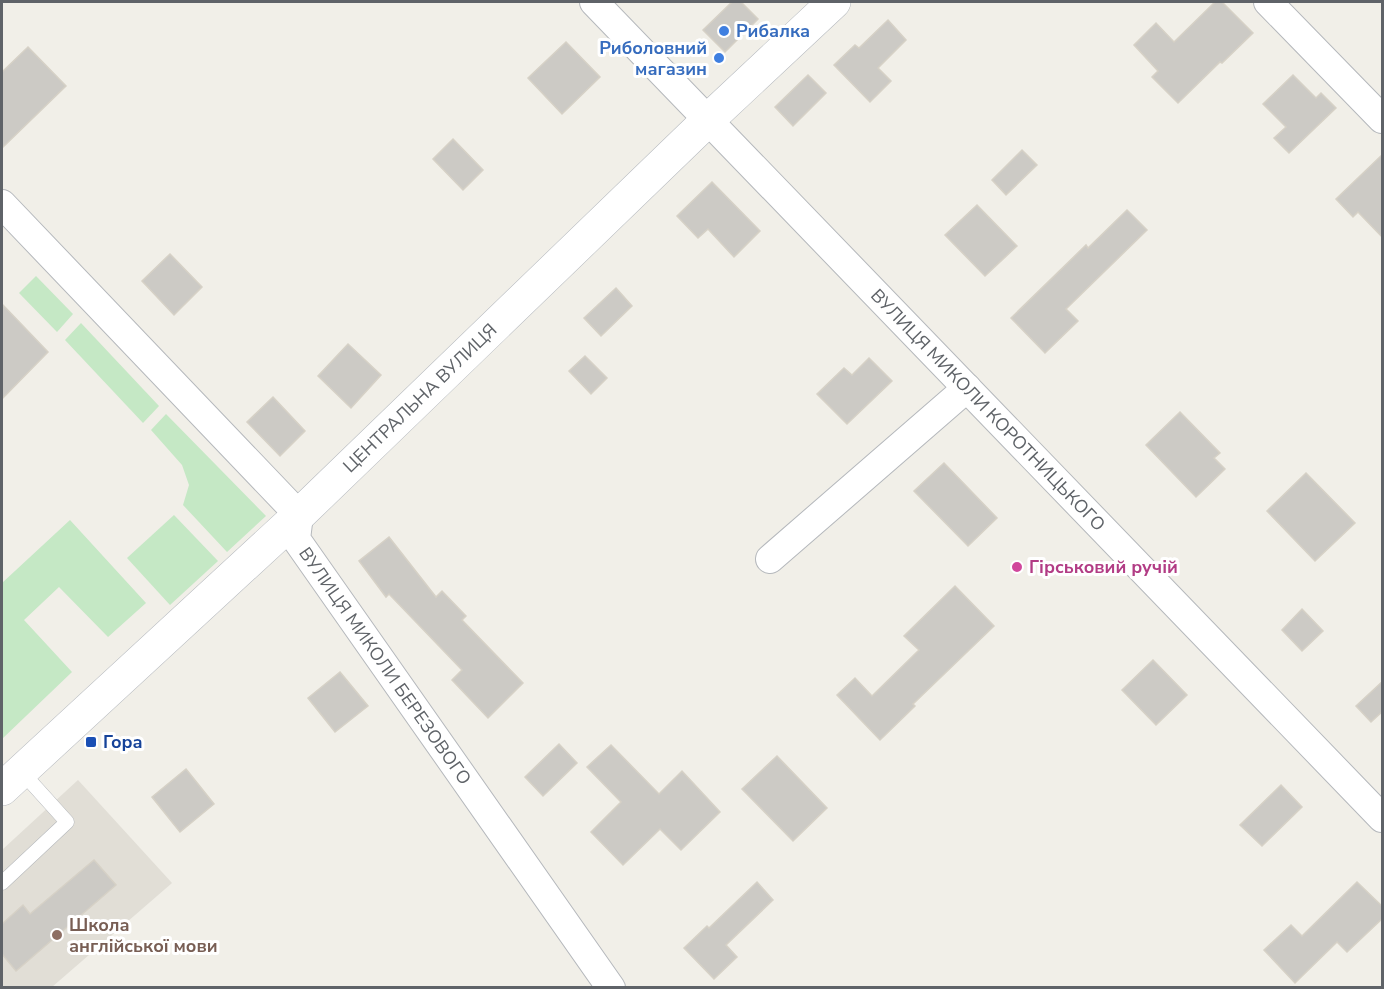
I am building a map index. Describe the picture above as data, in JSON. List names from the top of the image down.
{
  "streets": {
    "main road": ["ЦЕНТРАЛЬНА ВУЛИЦЯ"],
    "street": ["ВУЛИЦЯ МИКОЛИ КОРОТНИЦЬКОГО", "ВУЛИЦЯ МИКОЛИ БЕРЕЗОВОГО"]
  },
  "crossings": [
    ["ЦЕНТРАЛЬНА ВУЛИЦЯ", "ВУЛИЦЯ МИКОЛИ КОРОТНИЦЬКОГО"],
    ["ЦЕНТРАЛЬНА ВУЛИЦЯ", "ВУЛИЦЯ МИКОЛИ БЕРЕЗОВОГО"]
  ],
  "places": {
    "other": [
      "Рибалка",
      "Риболовний магазин",
      "Гірськовий ручій",
      "Школа англійської мови"
    ],
    "transit": ["Гора"]
  }
}
